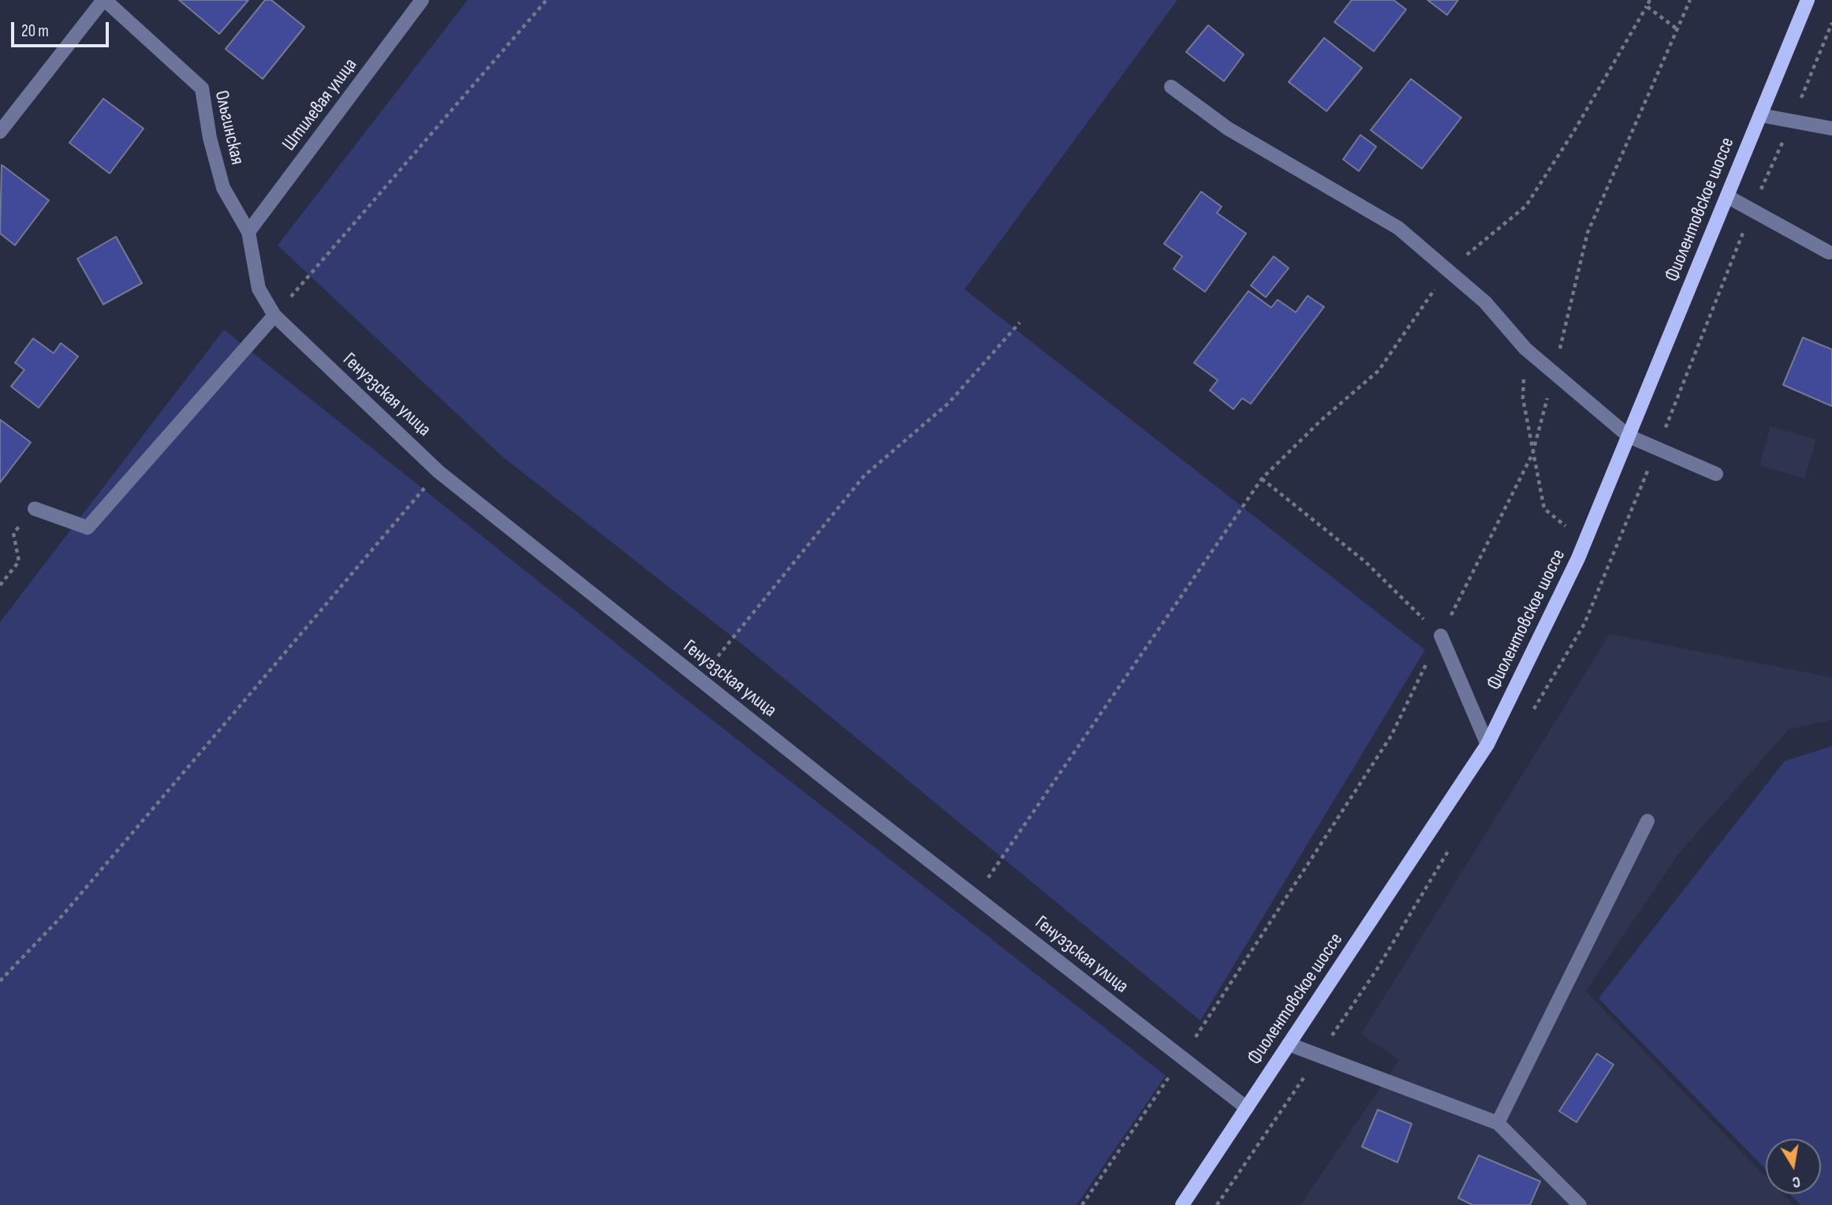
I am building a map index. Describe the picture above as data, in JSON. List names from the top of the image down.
{
  "streets": {
    "main road": ["Фиолентовское шоссе"],
    "street": ["Штилевая улица", "Ольгинская", "Генуэзская улица"]
  },
  "crossings": [
    ["Штилевая улица", "Ольгинская"],
    ["Штилевая улица", "Генуэзская улица"],
    ["Ольгинская", "Генуэзская улица"],
    ["Фиолентовское шоссе", "Генуэзская улица"]
  ],
  "scale_bar": "20 m",
  "north": "bottom"
}
